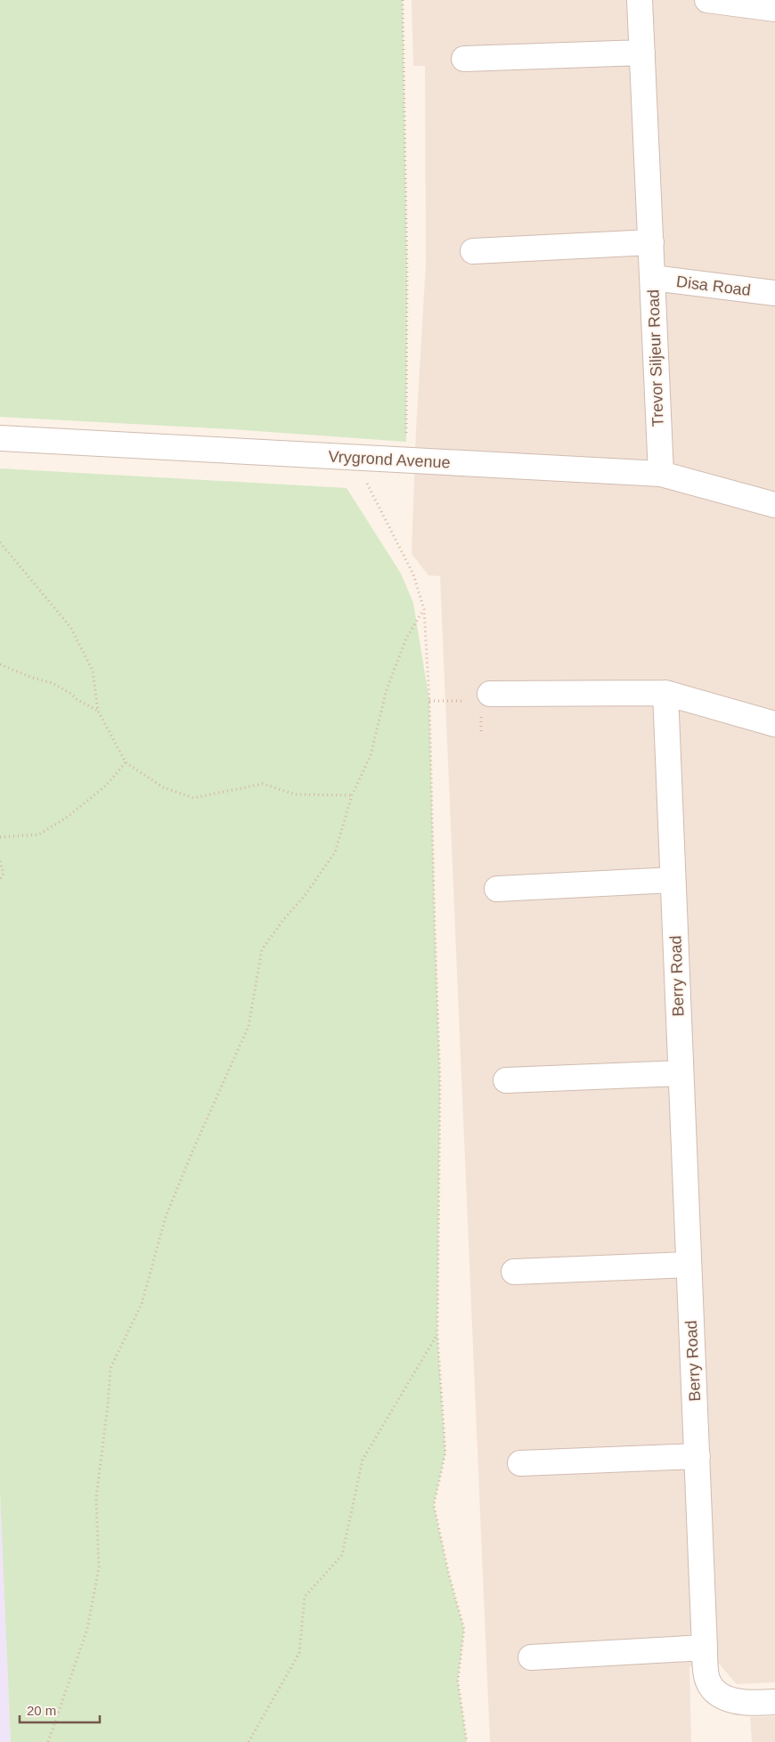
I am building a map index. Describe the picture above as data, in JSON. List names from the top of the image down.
{
  "streets": {
    "street": [
      "Disa Road",
      "Trevor Siljeur Road",
      "Vrygrond Avenue",
      "Berry Road"
    ]
  },
  "crossings": [
    ["Disa Road", "Trevor Siljeur Road"],
    ["Trevor Siljeur Road", "Vrygrond Avenue"]
  ],
  "scale_bar": "20 m"
}
